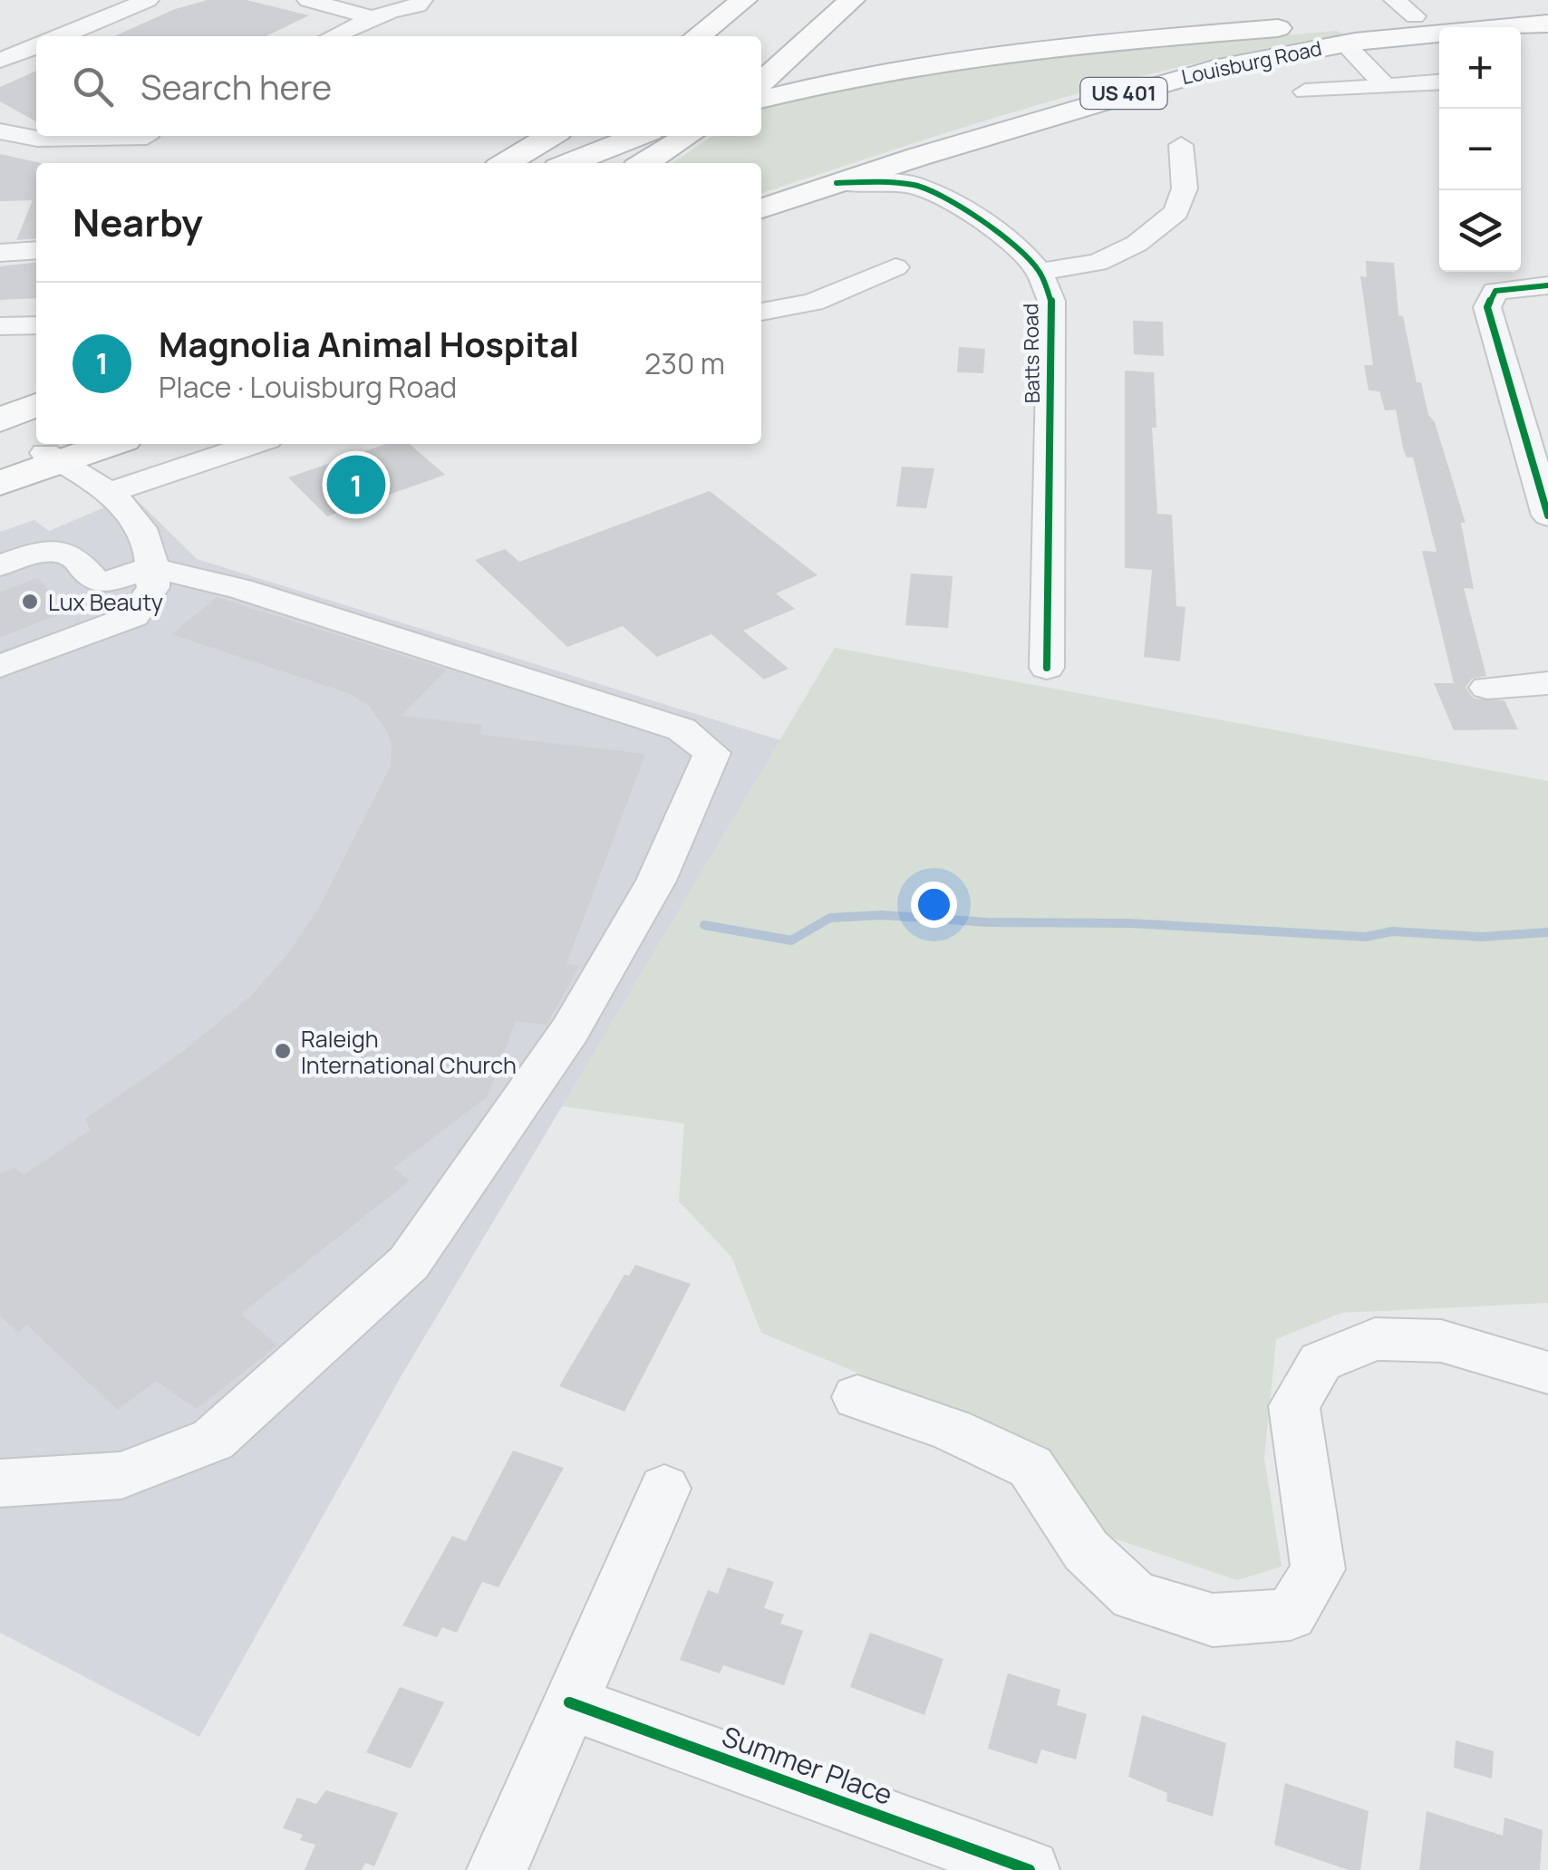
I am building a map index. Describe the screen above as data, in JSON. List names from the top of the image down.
{
  "streets": {
    "highway": ["Louisburg Road", "US 401"],
    "street": ["Batts Road", "Summer Place"]
  },
  "crossings": [
    ["Louisburg Road", "Batts Road"]
  ],
  "places": ["Lux Beauty", "Raleigh International Church"],
  "page": {
    "map_buttons": ["+", "−"],
    "search": "Search here",
    "heading": "Nearby",
    "list": [
      {
        "mark": "1",
        "name": "Magnolia Animal Hospital",
        "note": "Place · Louisburg Road",
        "value": "230 m"
      }
    ],
    "pins": "1"
  }
}
